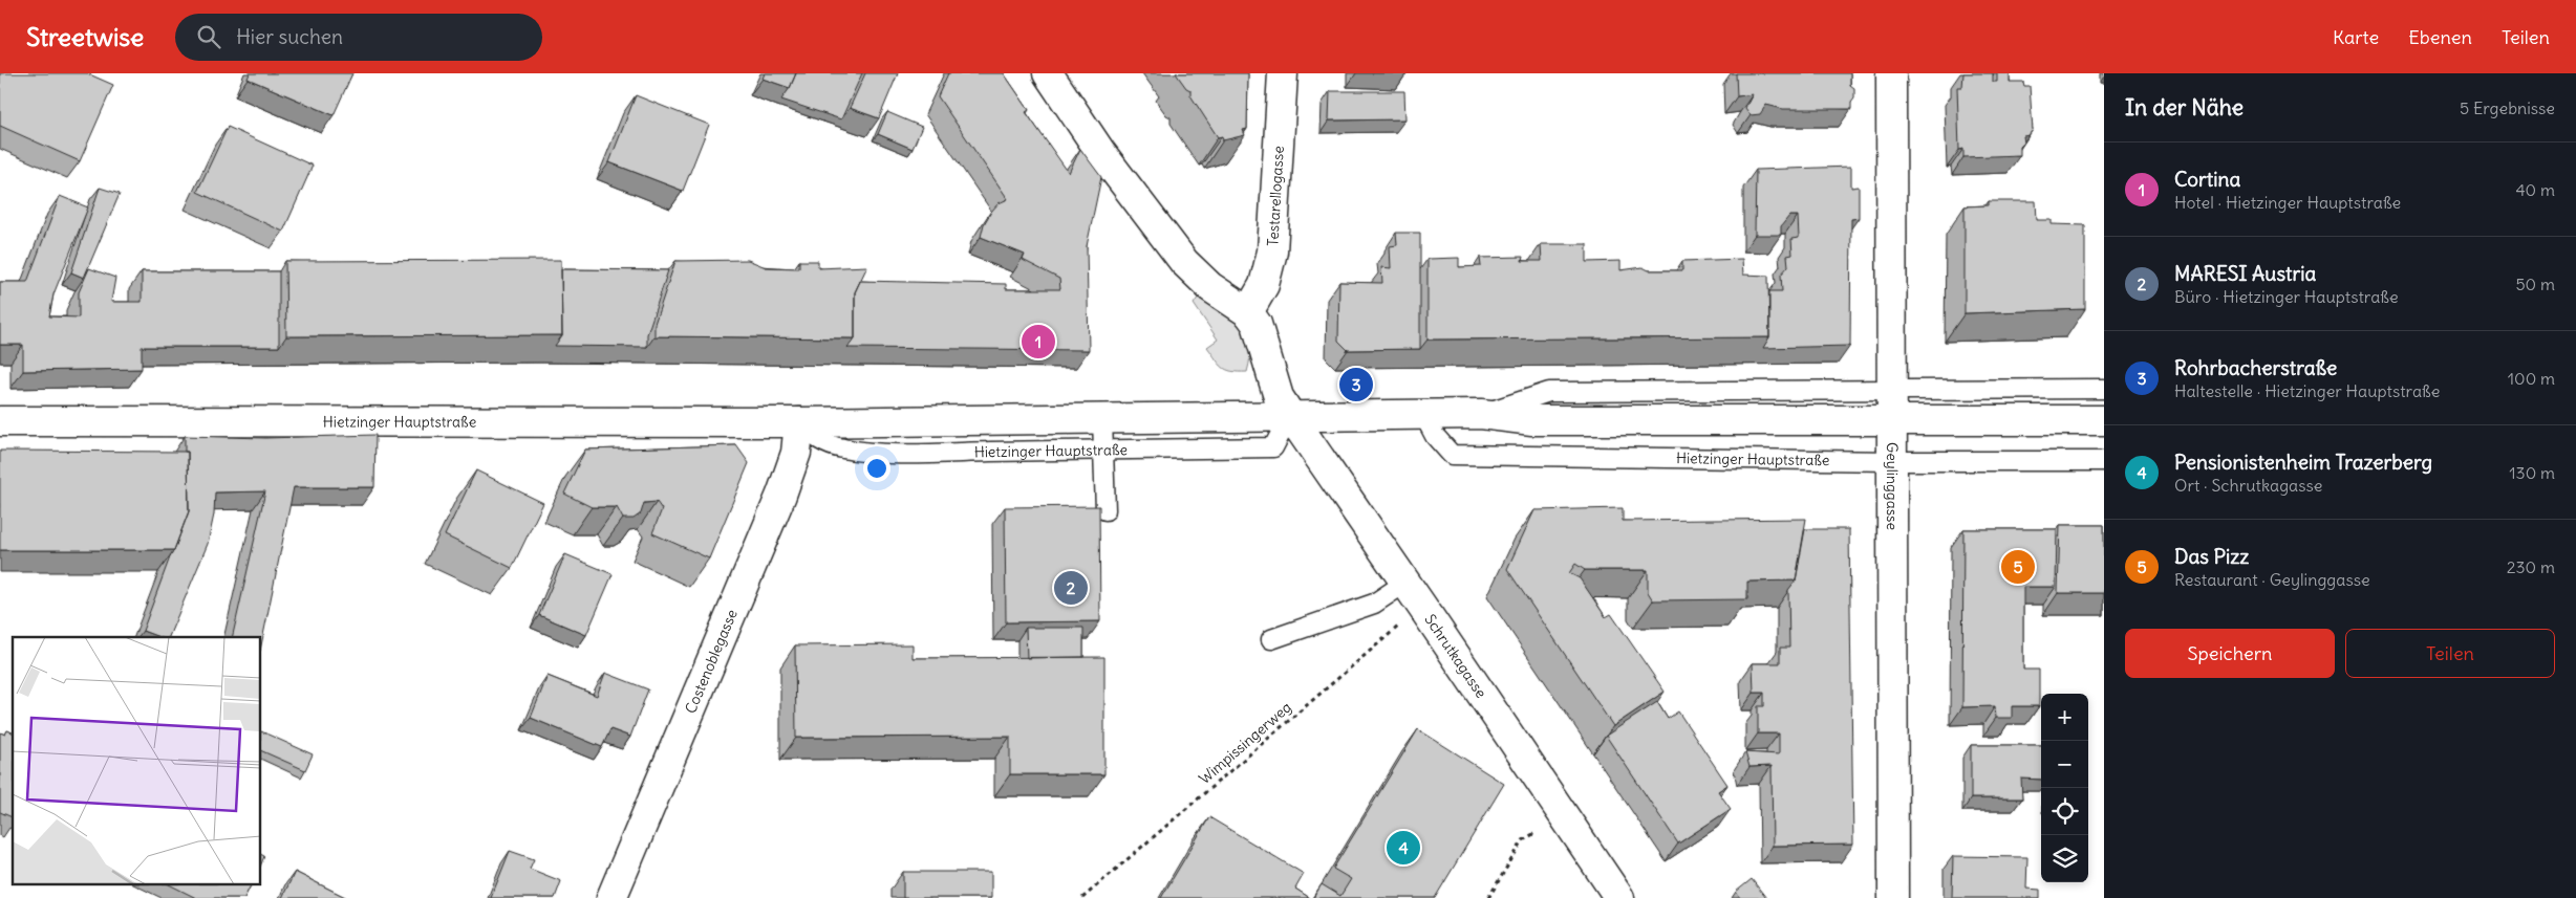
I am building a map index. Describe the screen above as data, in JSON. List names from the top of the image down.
{
  "streets": {
    "street": [
      "Testarellogasse",
      "Hietzinger Hauptstraße",
      "Geylinggasse",
      "Schrutkagasse",
      "Costenoblegasse"
    ],
    "path": ["Wimpissingerweg"]
  },
  "crossings": [
    ["Testarellogasse", "Schrutkagasse"],
    ["Hietzinger Hauptstraße", "Geylinggasse"],
    ["Hietzinger Hauptstraße", "Schrutkagasse"],
    ["Hietzinger Hauptstraße", "Costenoblegasse"],
    ["Schrutkagasse", "Wimpissingerweg"]
  ],
  "page": {
    "header": "Streetwise",
    "search": "Hier suchen",
    "nav": ["Karte", "Ebenen", "Teilen"],
    "heading": ["In der Nähe", "5 Ergebnisse"],
    "list": [
      {
        "mark": "1",
        "name": "Cortina",
        "note": "Hotel · Hietzinger Hauptstraße",
        "value": "40 m"
      },
      {
        "mark": "2",
        "name": "MARESI Austria",
        "note": "Büro · Hietzinger Hauptstraße",
        "value": "50 m"
      },
      {
        "mark": "3",
        "name": "Rohrbacherstraße",
        "note": "Haltestelle · Hietzinger Hauptstraße",
        "value": "100 m"
      },
      {
        "mark": "4",
        "name": "Pensionistenheim Trazerberg",
        "note": "Ort · Schrutkagasse",
        "value": "130 m"
      },
      {
        "mark": "5",
        "name": "Das Pizz",
        "note": "Restaurant · Geylinggasse",
        "value": "230 m"
      }
    ],
    "pins": [
      "1",
      "3",
      "5",
      "2",
      "4"
    ],
    "buttons": ["Speichern", "Teilen"],
    "map_buttons": ["+", "−"]
  }
}
